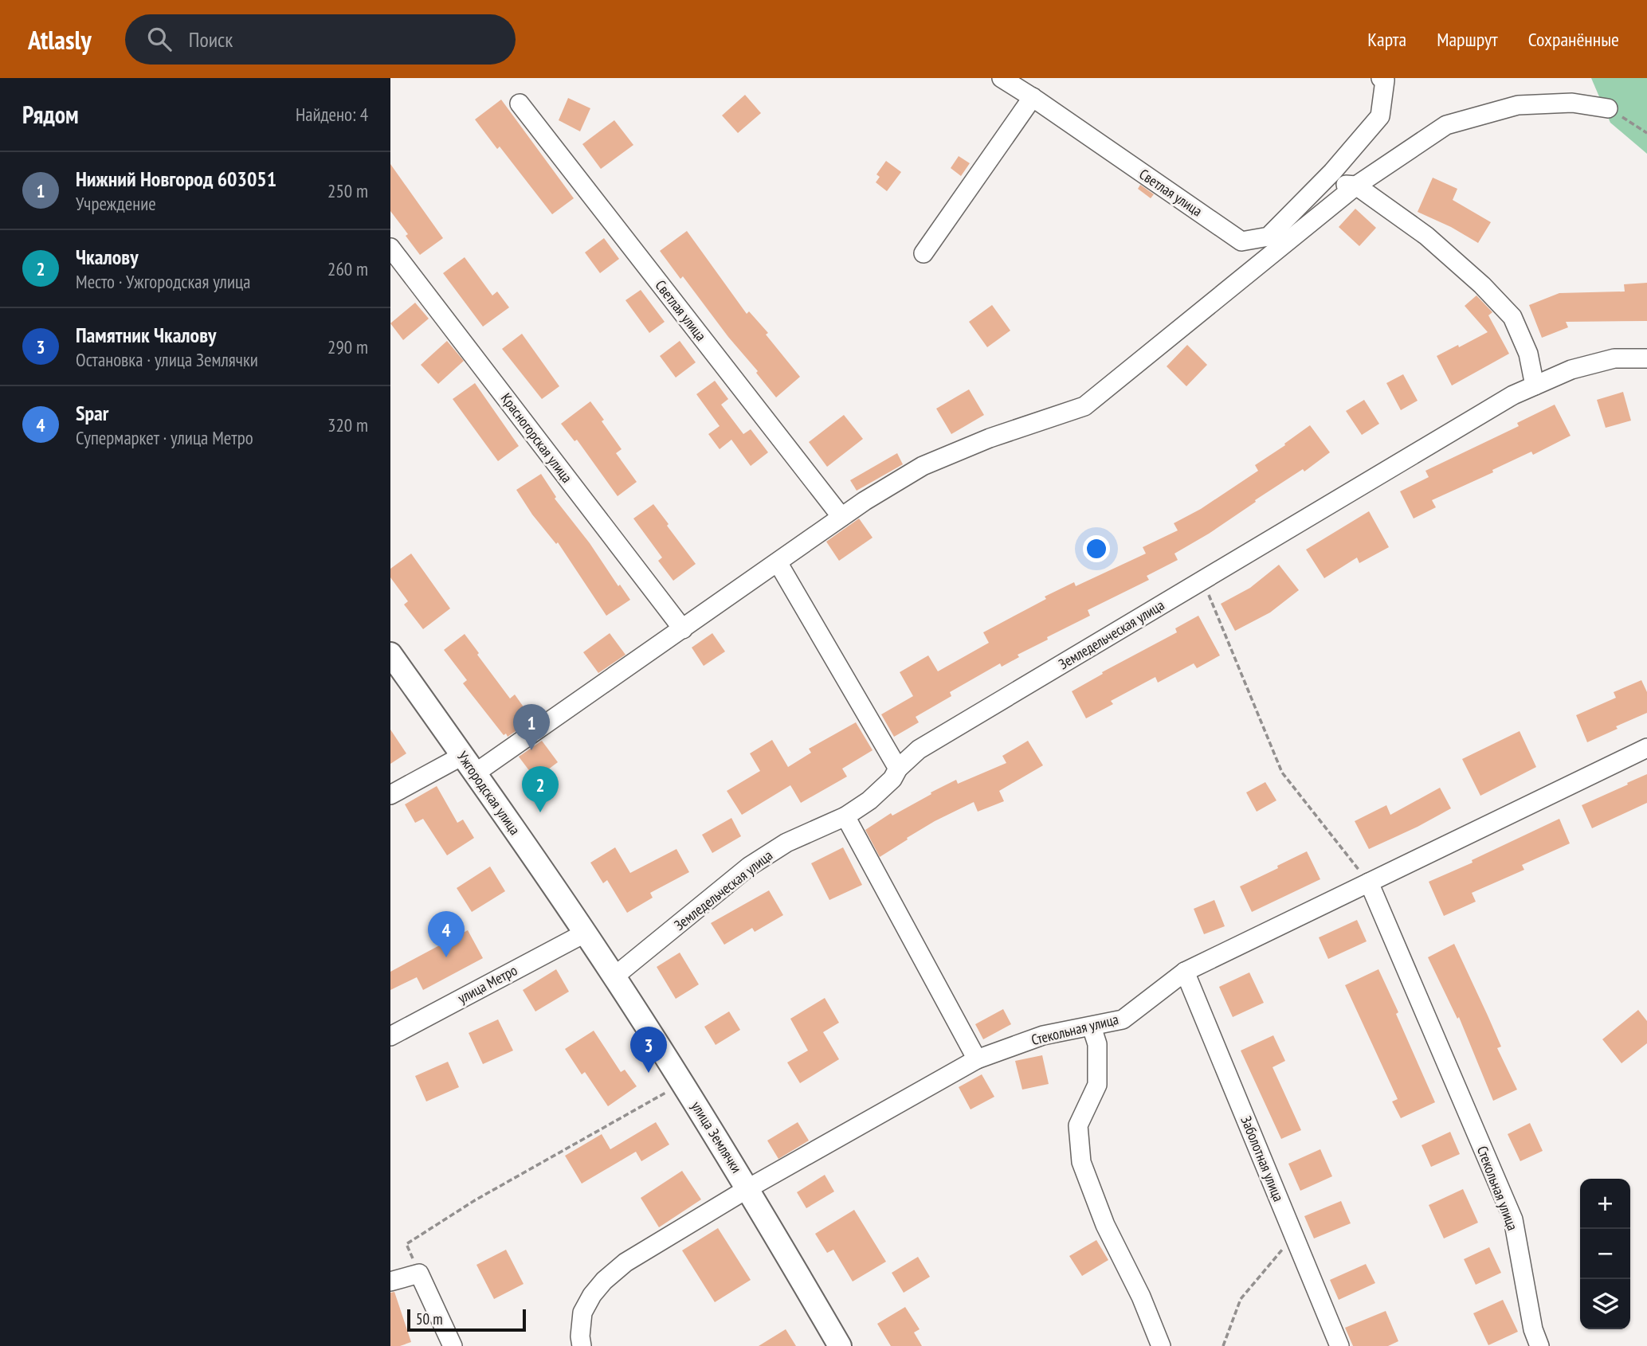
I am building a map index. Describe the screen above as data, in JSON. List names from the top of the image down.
{
  "streets": {
    "main road": ["Ужгородская улица", "улица Землячки"],
    "street": [
      "Светлая улица",
      "Красногорская улица",
      "Земледельческая улица",
      "улица Метро",
      "Стекольная улица",
      "Заболотная улица"
    ]
  },
  "crossings": [
    ["Земледельческая улица", "улица Землячки"],
    ["Ужгородская улица", "улица Метро"],
    ["Ужгородская улица", "улица Землячки"],
    ["улица Метро", "улица Землячки"],
    ["Стекольная улица", "улица Землячки"],
    ["Стекольная улица", "Заболотная улица"]
  ],
  "scale_bar": "50 m",
  "page": {
    "header": "Atlasly",
    "search": "Поиск",
    "nav": ["Карта", "Маршрут", "Сохранённые"],
    "heading": ["Рядом", "Найдено: 4"],
    "list": [
      {
        "mark": "1",
        "name": "Нижний Новгород 603051",
        "note": "Учреждение",
        "value": "250 m"
      },
      {
        "mark": "2",
        "name": "Чкалову",
        "note": "Место · Ужгородская улица",
        "value": "260 m"
      },
      {
        "mark": "3",
        "name": "Памятник Чкалову",
        "note": "Остановка · улица Землячки",
        "value": "290 m"
      },
      {
        "mark": "4",
        "name": "Spar",
        "note": "Супермаркет · улица Метро",
        "value": "320 m"
      }
    ],
    "pins": [
      "1",
      "2",
      "4",
      "3"
    ],
    "map_buttons": ["+", "−"],
    "scale": "50 m"
  }
}
